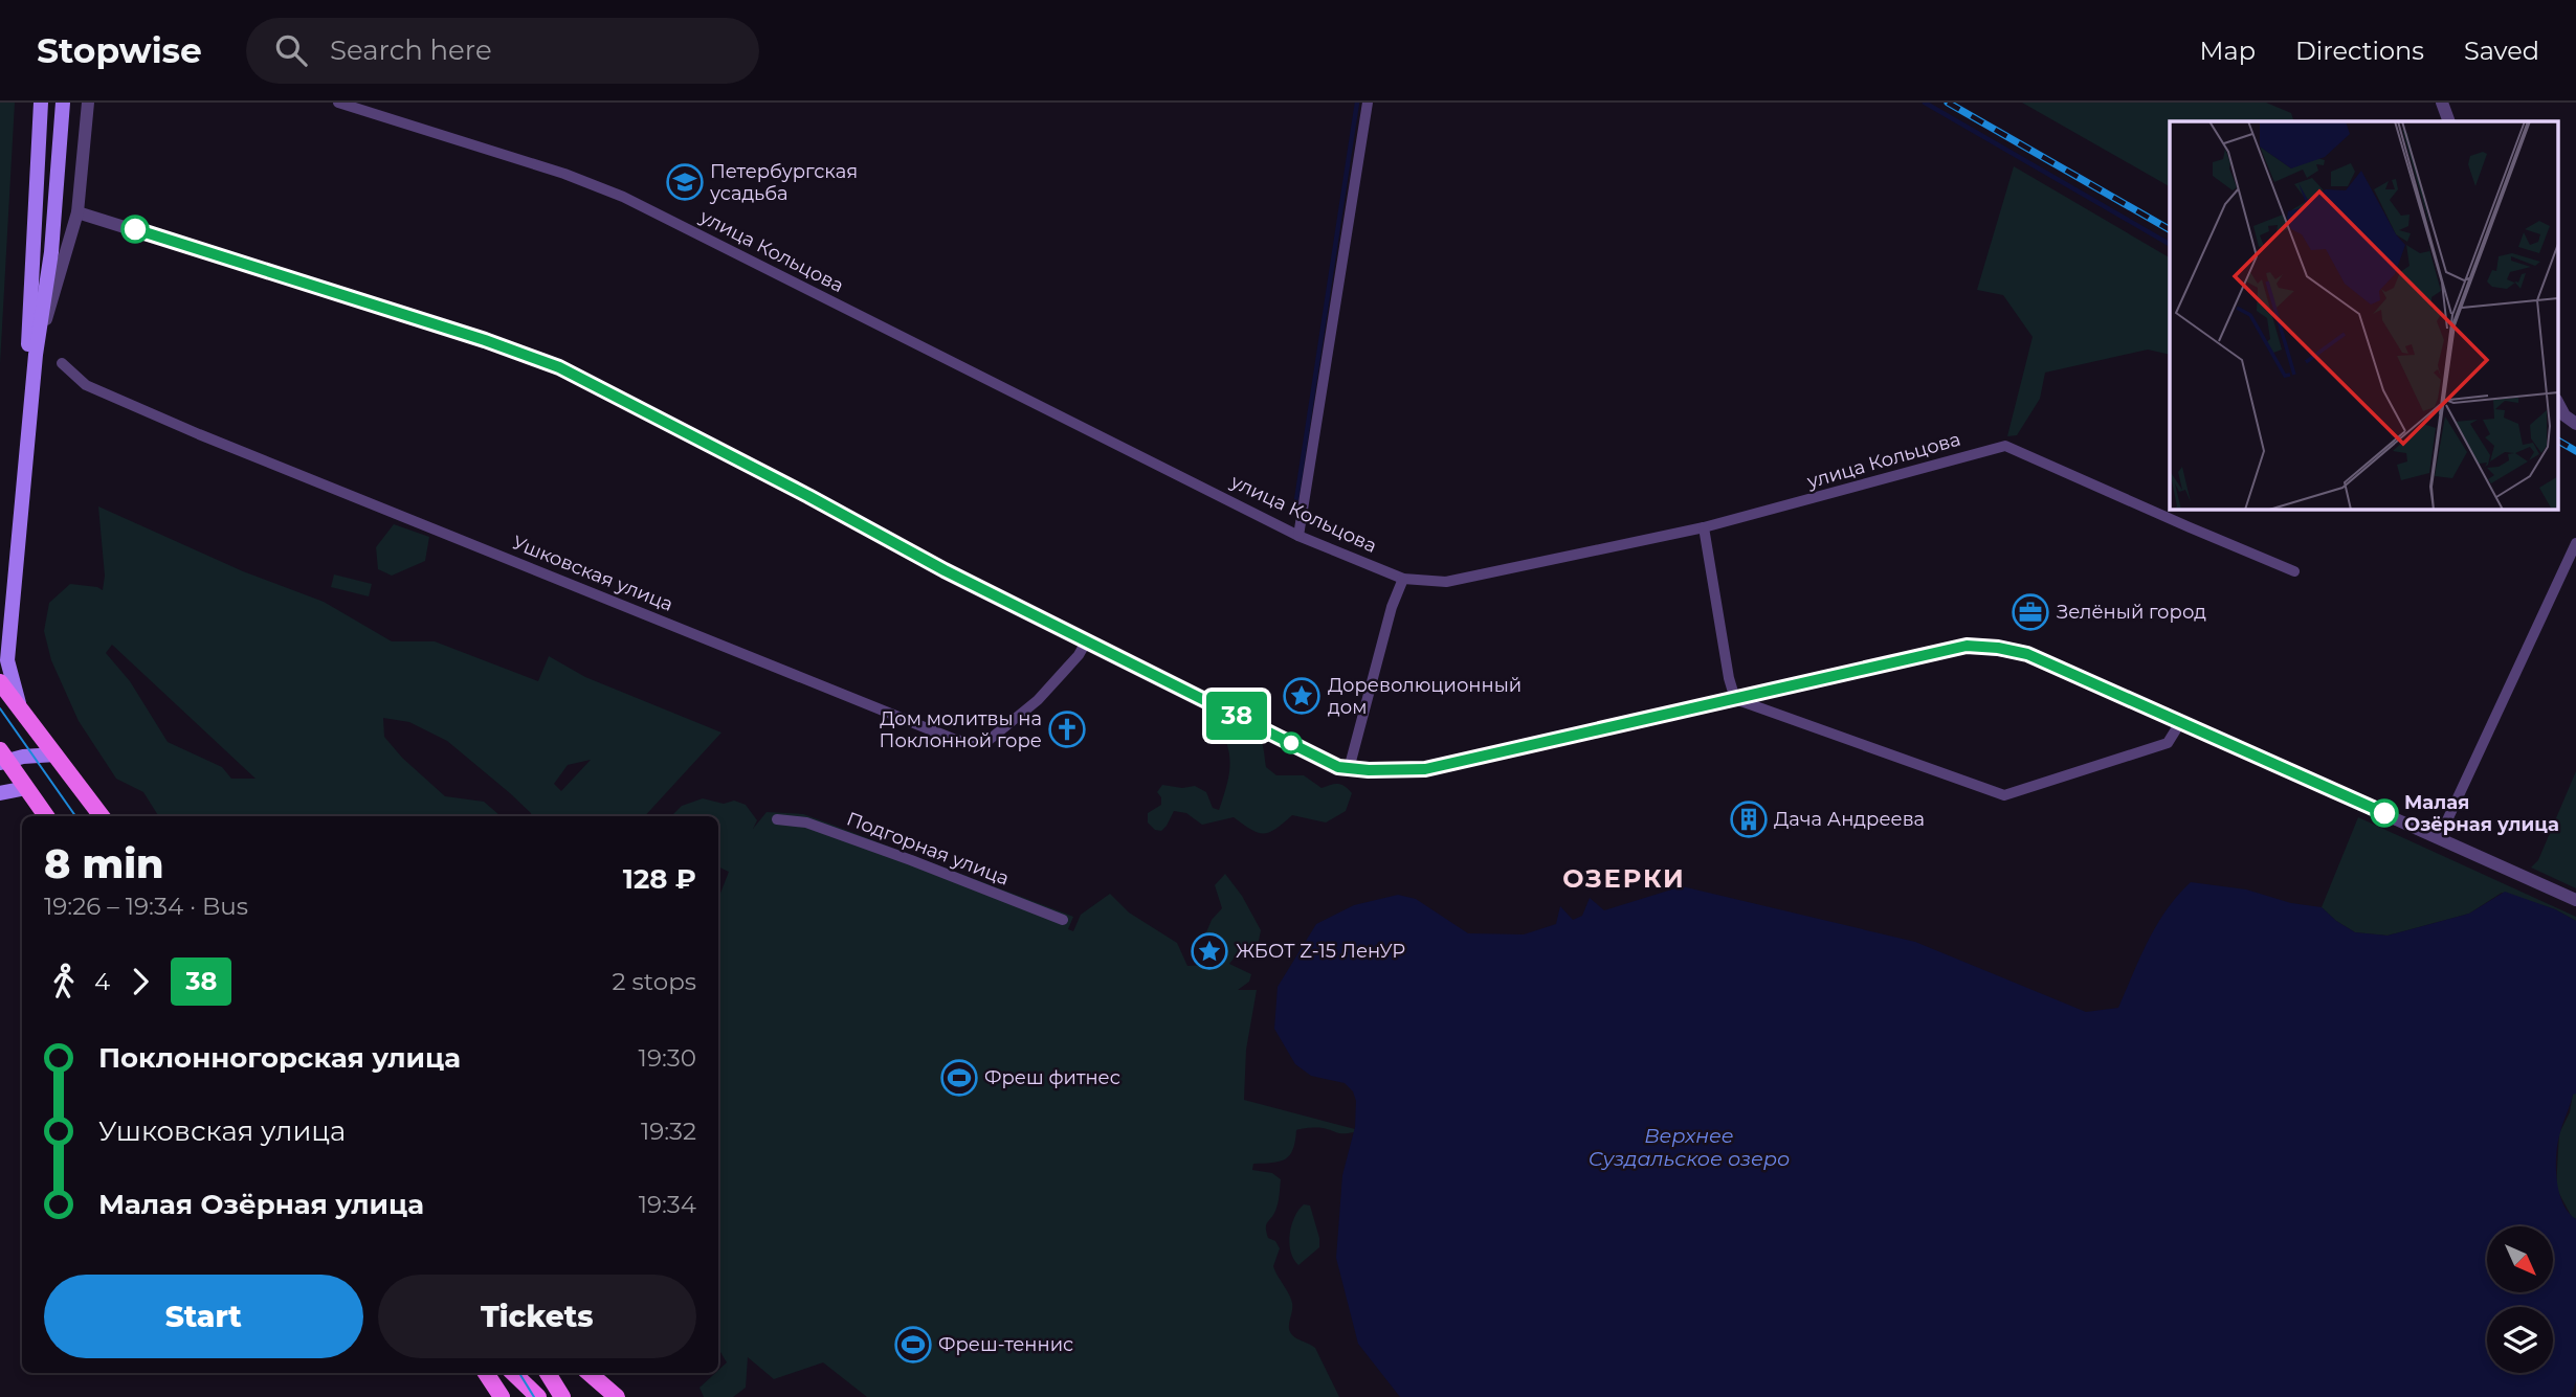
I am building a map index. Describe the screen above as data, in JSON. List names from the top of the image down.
{
  "streets": {
    "street": ["улица Кольцова", "Ушковская улица", "Подгорная улица"]
  },
  "districts": ["ОЗЕРКИ"],
  "water": ["Верхнее Суздальское озеро"],
  "places": {
    "school or university": ["Петербургская усадьба"],
    "office": ["Зелёный город"],
    "place": ["Дореволюционный дом", "ЖБОТ Z-15 ЛенУР"],
    "church": ["Дом молитвы на Поклонной горе"],
    "other": ["Малая Озёрная улица"],
    "building": ["Дача Андреева"],
    "sports": ["Фреш фитнес", "Фреш-теннис"]
  },
  "lines": ["bus line 38"],
  "north": "bottom right",
  "page": {
    "header": "Stopwise",
    "search": "Search here",
    "nav": ["Map", "Directions", "Saved"],
    "on_map": "38",
    "heading": ["8 min", "19:26 – 19:34 · Bus", "128 ₽"],
    "legs": ["4", "38", "2 stops"],
    "list": [
      {
        "name": "Поклонногорская улица",
        "value": "19:30"
      },
      {
        "name": "Ушковская улица",
        "value": "19:32"
      },
      {
        "name": "Малая Озёрная улица",
        "value": "19:34"
      }
    ],
    "buttons": ["Start", "Tickets"]
  }
}
